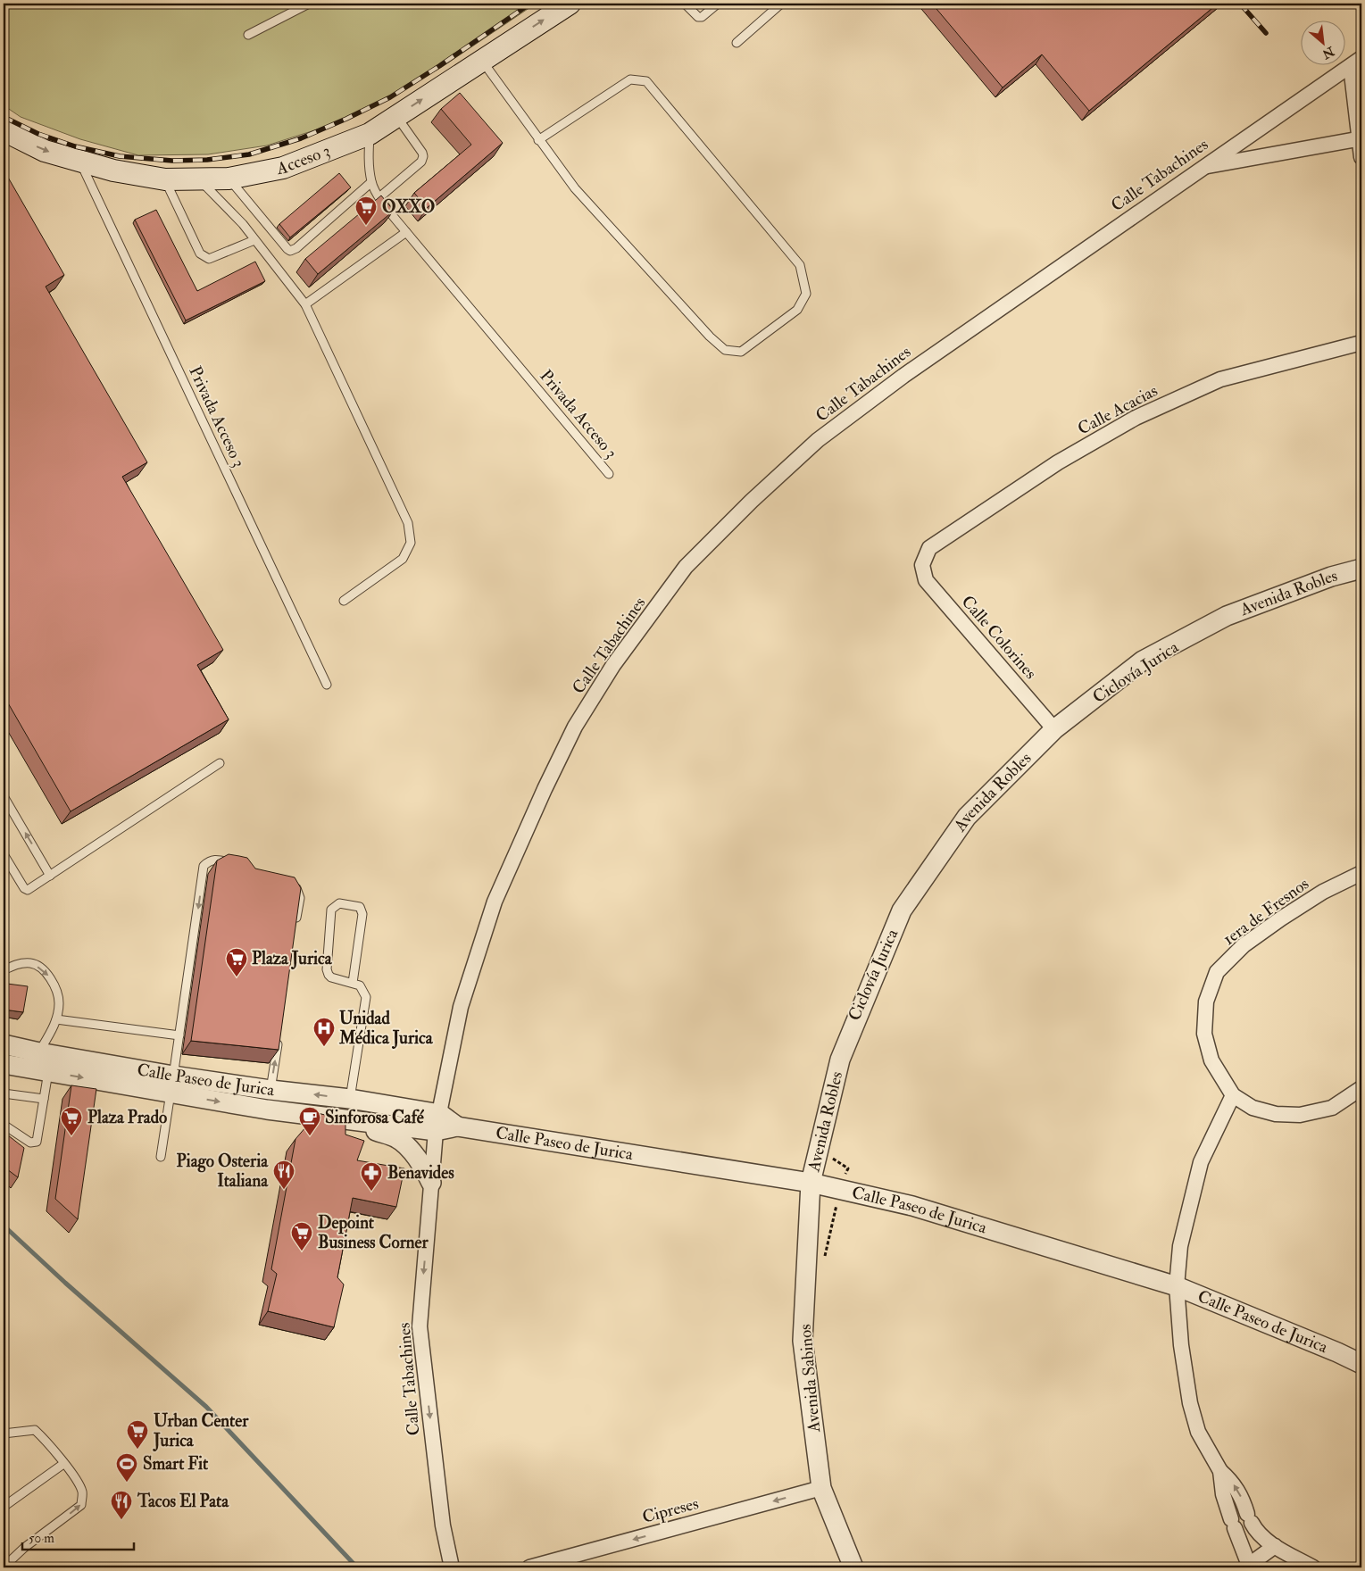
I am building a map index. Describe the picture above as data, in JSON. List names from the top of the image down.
{
  "streets": {
    "main road": ["Acceso 3"],
    "street": [
      "Calle Tabachines",
      "Calle Acacias",
      "Avenida Robles",
      "Calle Colorines",
      "1era de Fresnos",
      "Calle Paseo de Jurica",
      "Avenida Sabinos",
      "Cipreses"
    ],
    "lane": ["Privada Acceso 3"]
  },
  "crossings": [
    ["Acceso 3", "Privada Acceso 3"],
    ["Calle Tabachines", "Calle Paseo de Jurica"],
    ["Calle Acacias", "Calle Colorines"],
    ["Avenida Robles", "Calle Colorines"],
    ["Avenida Robles", "Calle Paseo de Jurica"],
    ["Avenida Robles", "Avenida Sabinos"],
    ["Calle Paseo de Jurica", "Avenida Sabinos"],
    ["Avenida Sabinos", "Cipreses"]
  ],
  "one_way": ["Acceso 3", "Cipreses"],
  "places": {
    "supermarket": [
      "OXXO",
      "Plaza Jurica",
      "Plaza Prado",
      "Depoint Business Corner",
      "Urban Center Jurica"
    ],
    "hospital": ["Unidad Médica Jurica"],
    "cafe": ["Sinforosa Café"],
    "restaurant": ["Piago Osteria Italiana", "Tacos El Pata"],
    "pharmacy": ["Benavides"],
    "sports": ["Smart Fit"]
  },
  "scale_bar": "50 m",
  "north": "bottom right"
}
